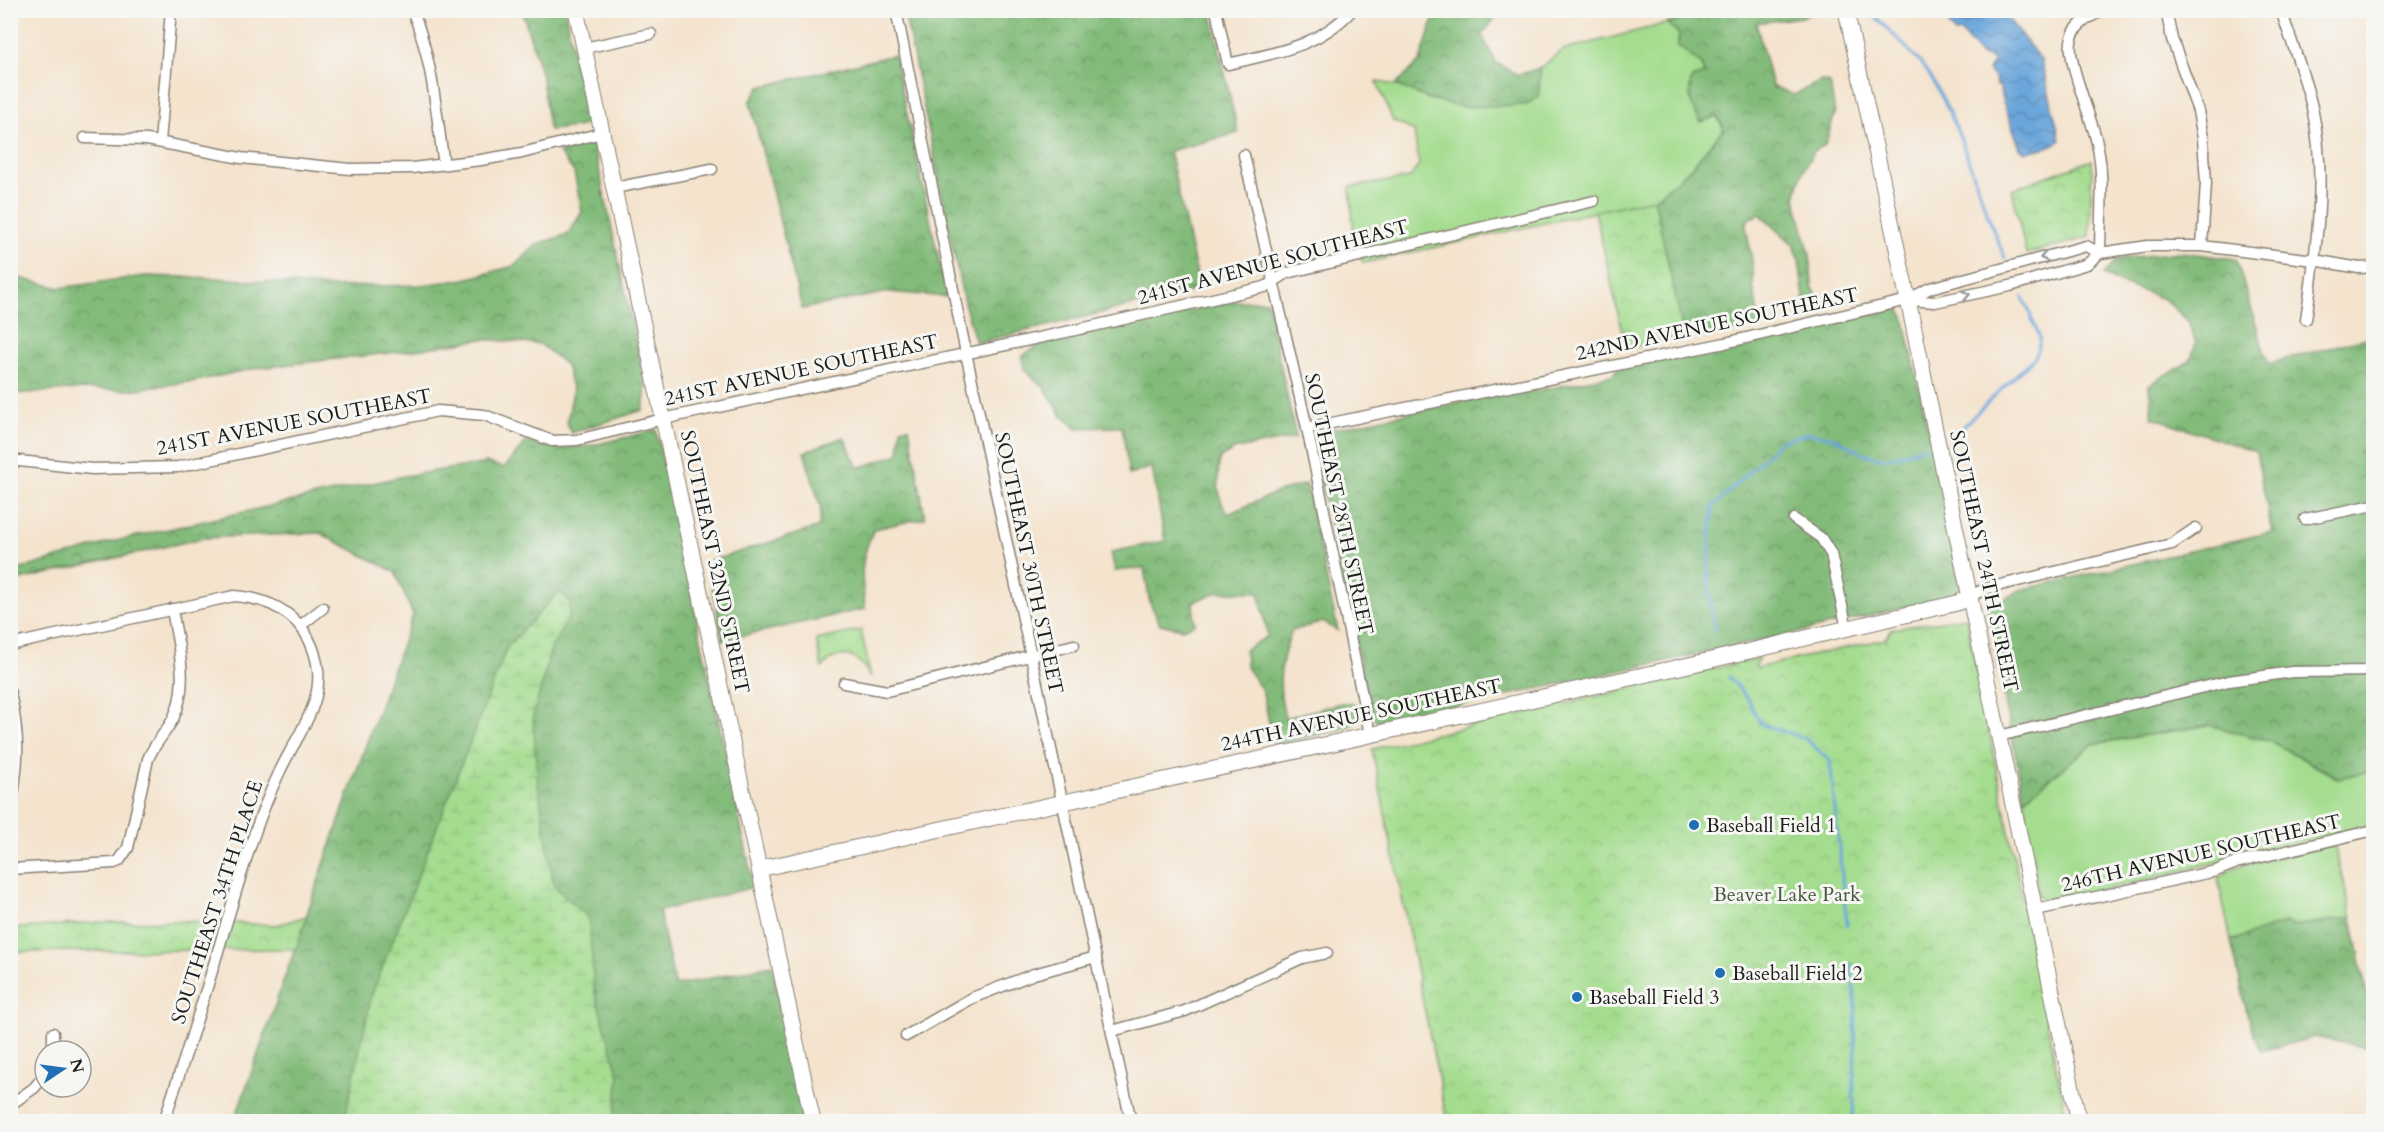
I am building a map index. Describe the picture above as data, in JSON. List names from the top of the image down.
{
  "streets": {
    "street": [
      "241ST AVENUE SOUTHEAST",
      "242ND AVENUE SOUTHEAST",
      "SOUTHEAST 28TH STREET",
      "SOUTHEAST 24TH STREET",
      "SOUTHEAST 32ND STREET",
      "SOUTHEAST 30TH STREET",
      "244TH AVENUE SOUTHEAST",
      "246TH AVENUE SOUTHEAST",
      "SOUTHEAST 34TH PLACE"
    ]
  },
  "crossings": [
    ["241ST AVENUE SOUTHEAST", "SOUTHEAST 28TH STREET"],
    ["241ST AVENUE SOUTHEAST", "SOUTHEAST 32ND STREET"],
    ["241ST AVENUE SOUTHEAST", "SOUTHEAST 30TH STREET"],
    ["242ND AVENUE SOUTHEAST", "SOUTHEAST 28TH STREET"],
    ["242ND AVENUE SOUTHEAST", "SOUTHEAST 24TH STREET"],
    ["SOUTHEAST 28TH STREET", "244TH AVENUE SOUTHEAST"],
    ["SOUTHEAST 24TH STREET", "244TH AVENUE SOUTHEAST"],
    ["SOUTHEAST 24TH STREET", "246TH AVENUE SOUTHEAST"],
    ["SOUTHEAST 32ND STREET", "244TH AVENUE SOUTHEAST"],
    ["SOUTHEAST 30TH STREET", "244TH AVENUE SOUTHEAST"]
  ],
  "parks": ["Beaver Lake Park"],
  "places": ["Baseball Field 1", "Baseball Field 2", "Baseball Field 3"],
  "north": "right"
}
